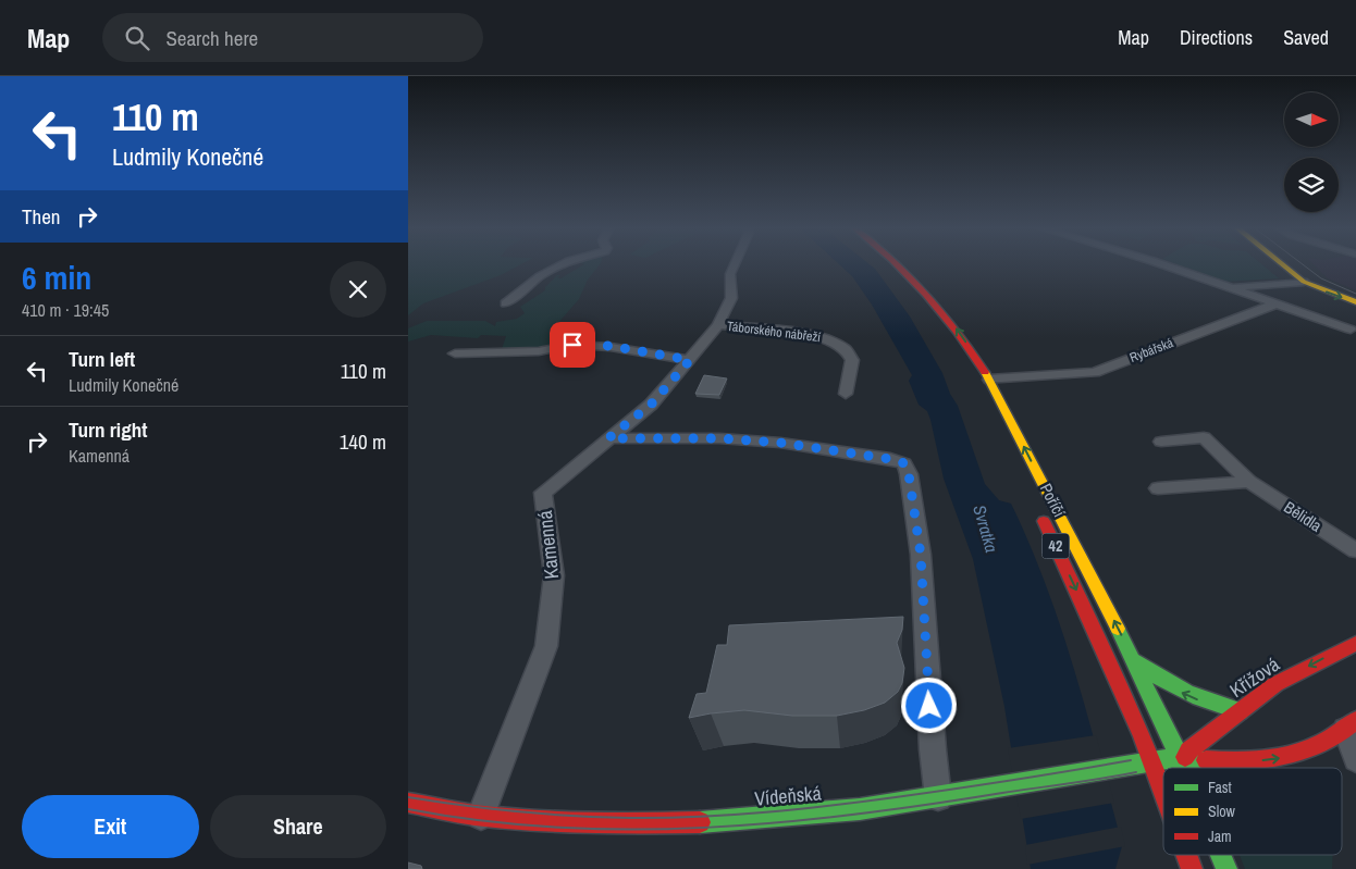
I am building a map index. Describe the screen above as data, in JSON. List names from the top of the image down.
{
  "streets": {
    "main road": [
      "Poříčí",
      "42",
      "Křížová",
      "Vídeňská"
    ],
    "street": [
      "Táborského nábřeží",
      "Rybářská",
      "Bělidla",
      "Kamenná"
    ]
  },
  "crossings": [
    ["Táborského nábřeží", "Kamenná"],
    ["Rybářská", "Poříčí"],
    ["Poříčí", "Křížová"],
    ["Poříčí", "Vídeňská"],
    ["Kamenná", "Vídeňská"],
    ["Křížová", "Vídeňská"]
  ],
  "water": ["Svratka"],
  "legend": ["Fast", "Slow", "Jam"],
  "north": "right",
  "page": {
    "header": "Map",
    "search": "Search here",
    "nav": ["Map", "Directions", "Saved"],
    "turn": ["110 m", "Ludmily Konečné"],
    "then": "Then",
    "heading": ["6 min", "410 m · 19:45"],
    "list": [
      {
        "name": "Turn left",
        "note": "Ludmily Konečné",
        "value": "110 m"
      },
      {
        "name": "Turn right",
        "note": "Kamenná",
        "value": "140 m"
      }
    ],
    "buttons": ["Exit", "Share"]
  }
}
